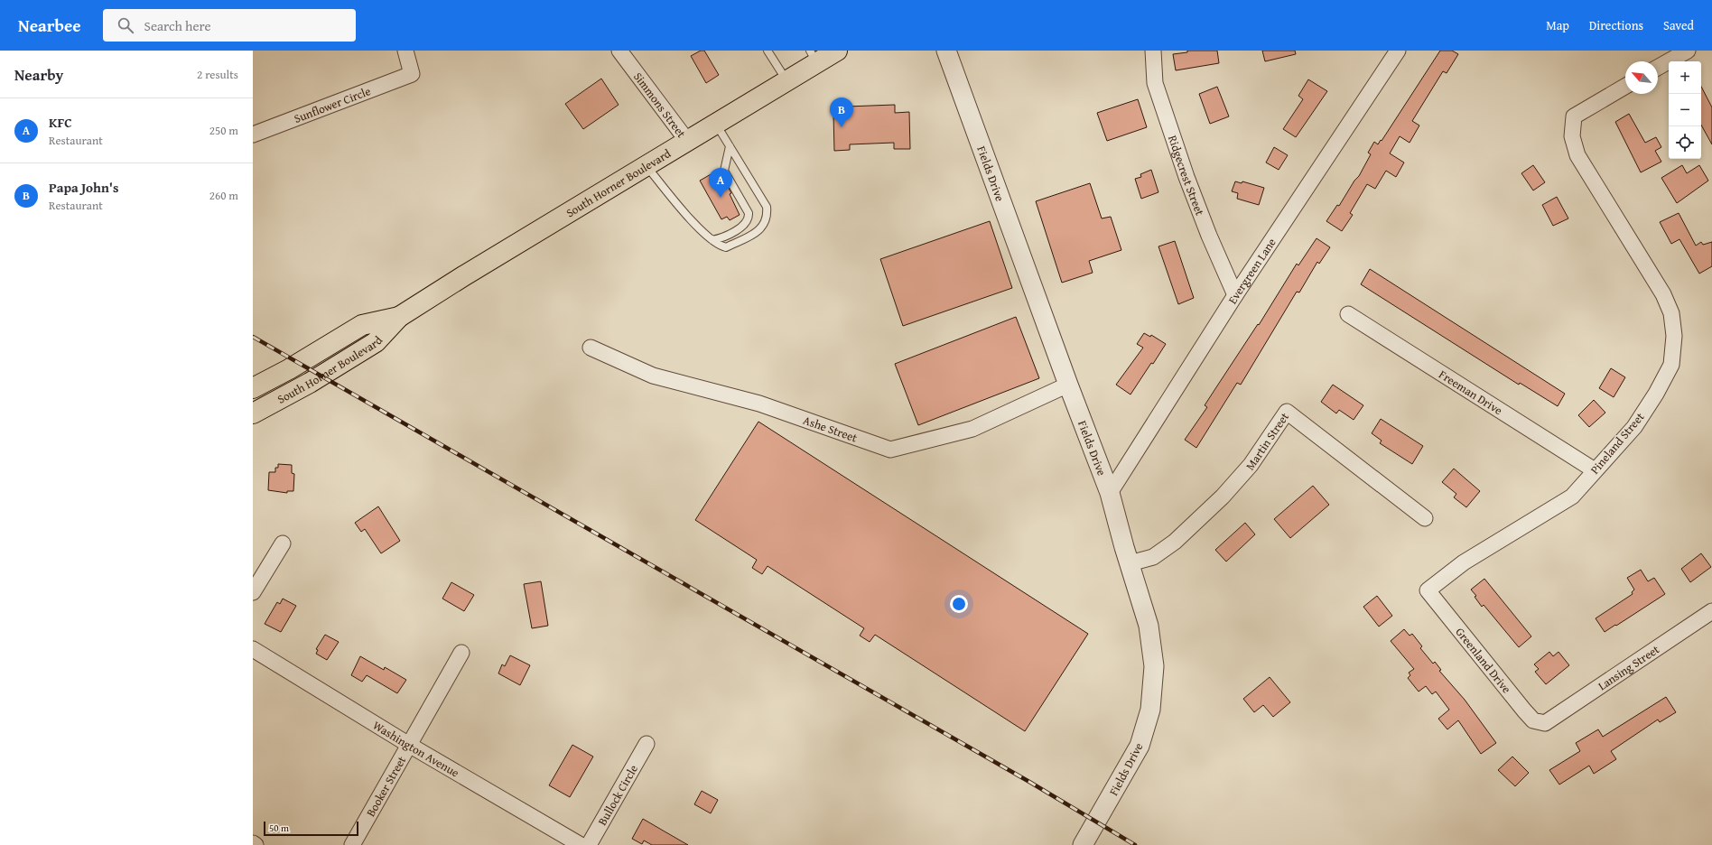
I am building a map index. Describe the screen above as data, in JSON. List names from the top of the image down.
{
  "streets": {
    "main road": ["South Horner Boulevard"],
    "street": [
      "Sunflower Circle",
      "Simmons Street",
      "Fields Drive",
      "Ridgecrest Street",
      "Evergreen Lane",
      "Freeman Drive",
      "Ashe Street",
      "Martin Street",
      "Pineland Street",
      "Greenland Drive",
      "Lansing Street",
      "Washington Avenue",
      "Booker Street",
      "Bullock Circle"
    ]
  },
  "crossings": [
    ["Simmons Street", "South Horner Boulevard"],
    ["Fields Drive", "Evergreen Lane"],
    ["Fields Drive", "Ashe Street"],
    ["Fields Drive", "Martin Street"],
    ["Ridgecrest Street", "Evergreen Lane"],
    ["Freeman Drive", "Pineland Street"],
    ["Pineland Street", "Greenland Drive"],
    ["Greenland Drive", "Lansing Street"],
    ["Washington Avenue", "Booker Street"]
  ],
  "scale_bar": "50 m",
  "north": "top left",
  "page": {
    "header": "Nearbee",
    "search": "Search here",
    "nav": ["Map", "Directions", "Saved"],
    "heading": ["Nearby", "2 results"],
    "map_buttons": ["+", "−"],
    "list": [
      {
        "mark": "A",
        "name": "KFC",
        "note": "Restaurant",
        "value": "250 m"
      },
      {
        "mark": "B",
        "name": "Papa John's",
        "note": "Restaurant",
        "value": "260 m"
      }
    ],
    "pins": ["B", "A"],
    "scale": "50 m"
  }
}
